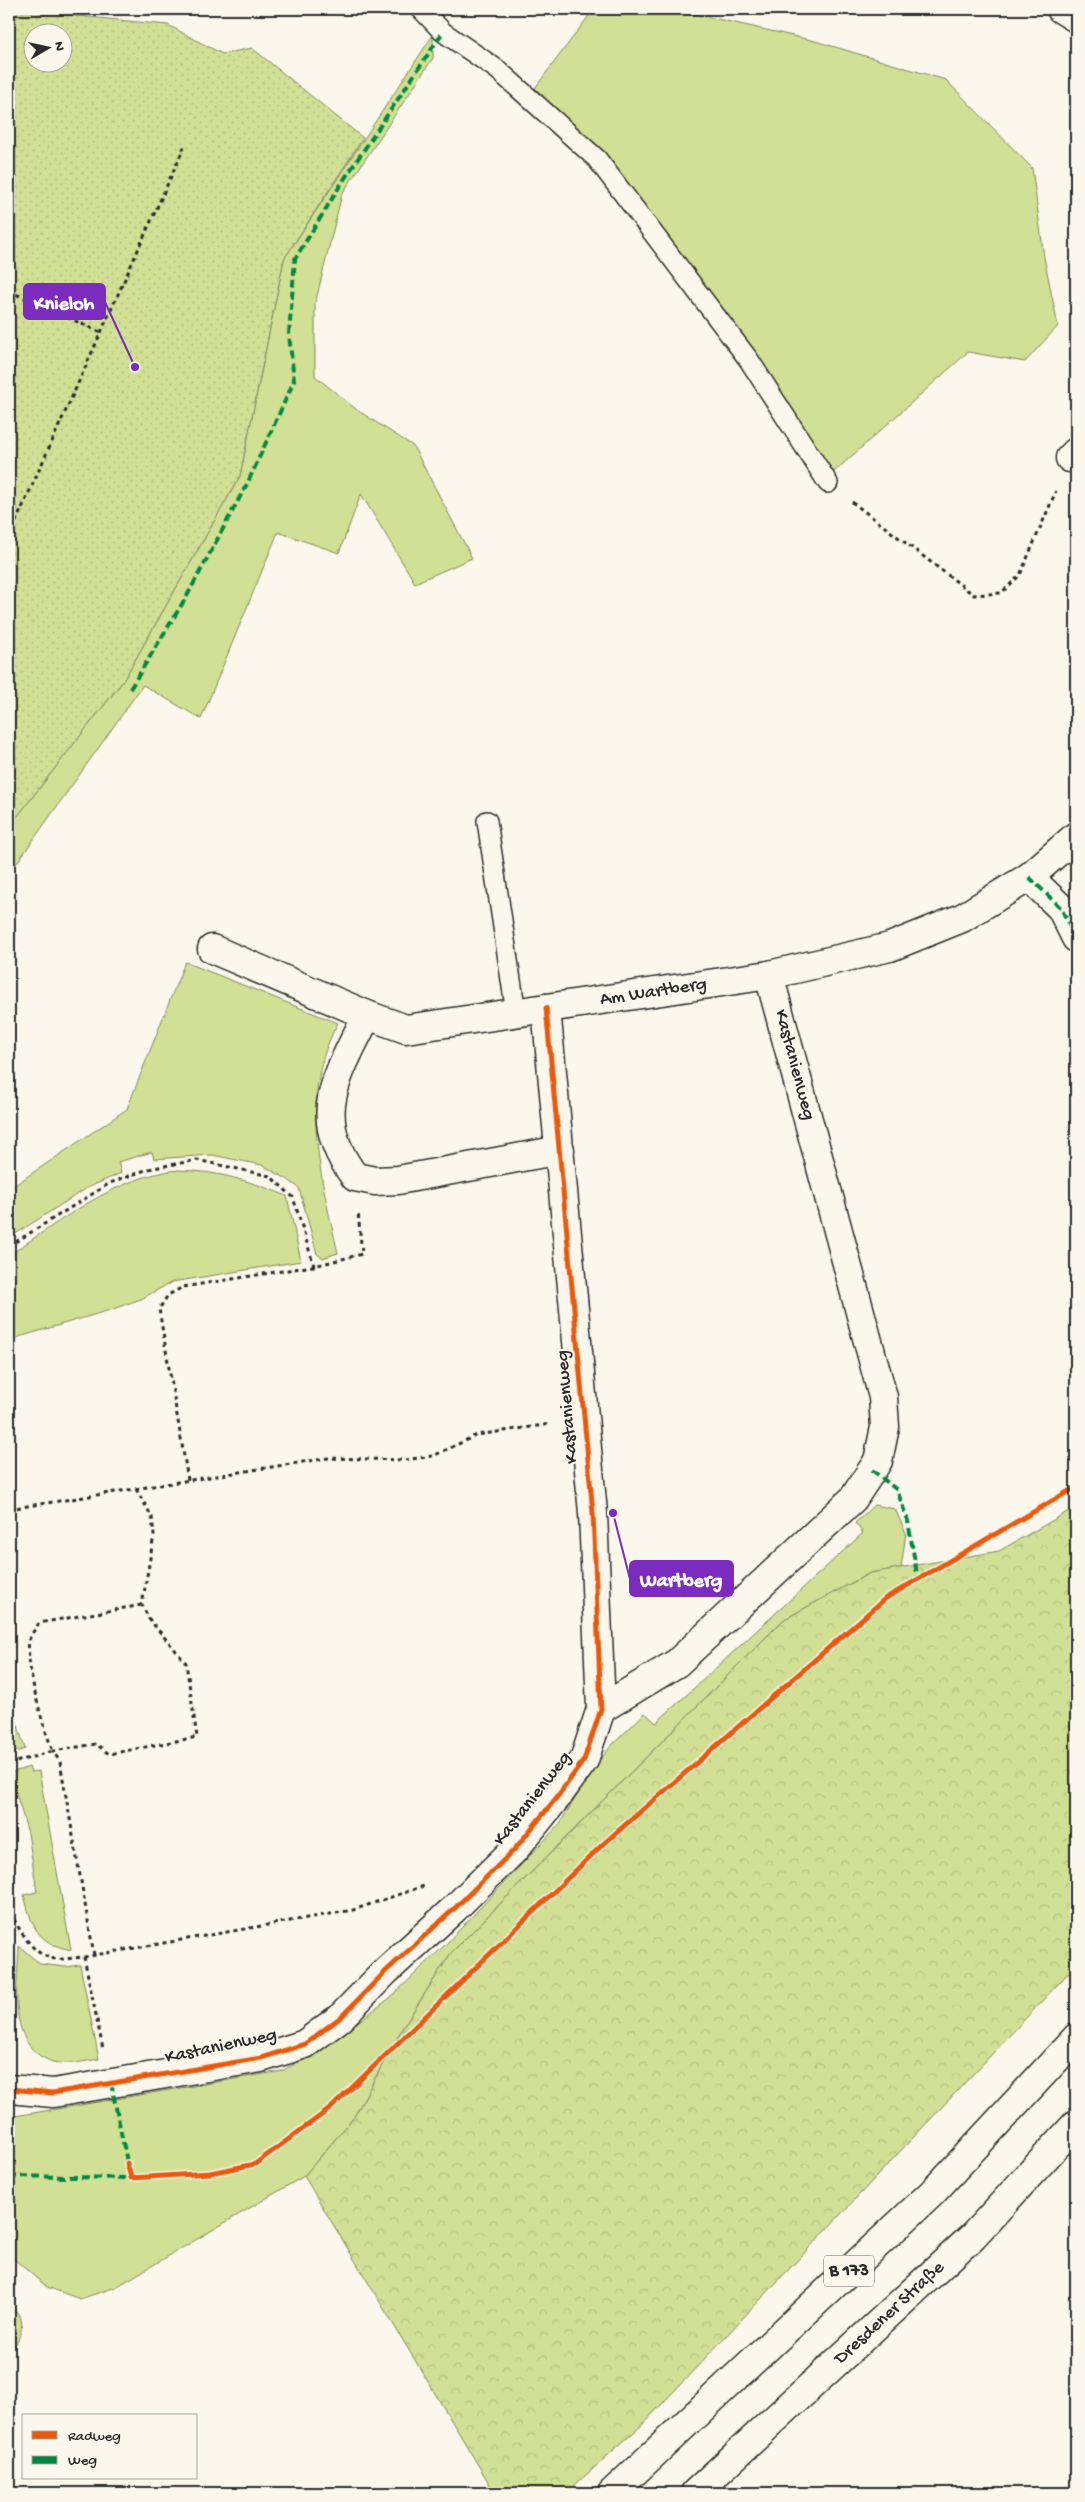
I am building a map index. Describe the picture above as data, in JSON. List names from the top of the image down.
{
  "streets": {
    "street": [
      "Am Wartberg",
      "Kastanienweg",
      "B 173",
      "Dresdener Straße"
    ]
  },
  "crossings": [
    ["Am Wartberg", "Kastanienweg"]
  ],
  "places": ["Knieloh", "Wartberg"],
  "legend": ["Radweg", "Weg"],
  "north": "right"
}
